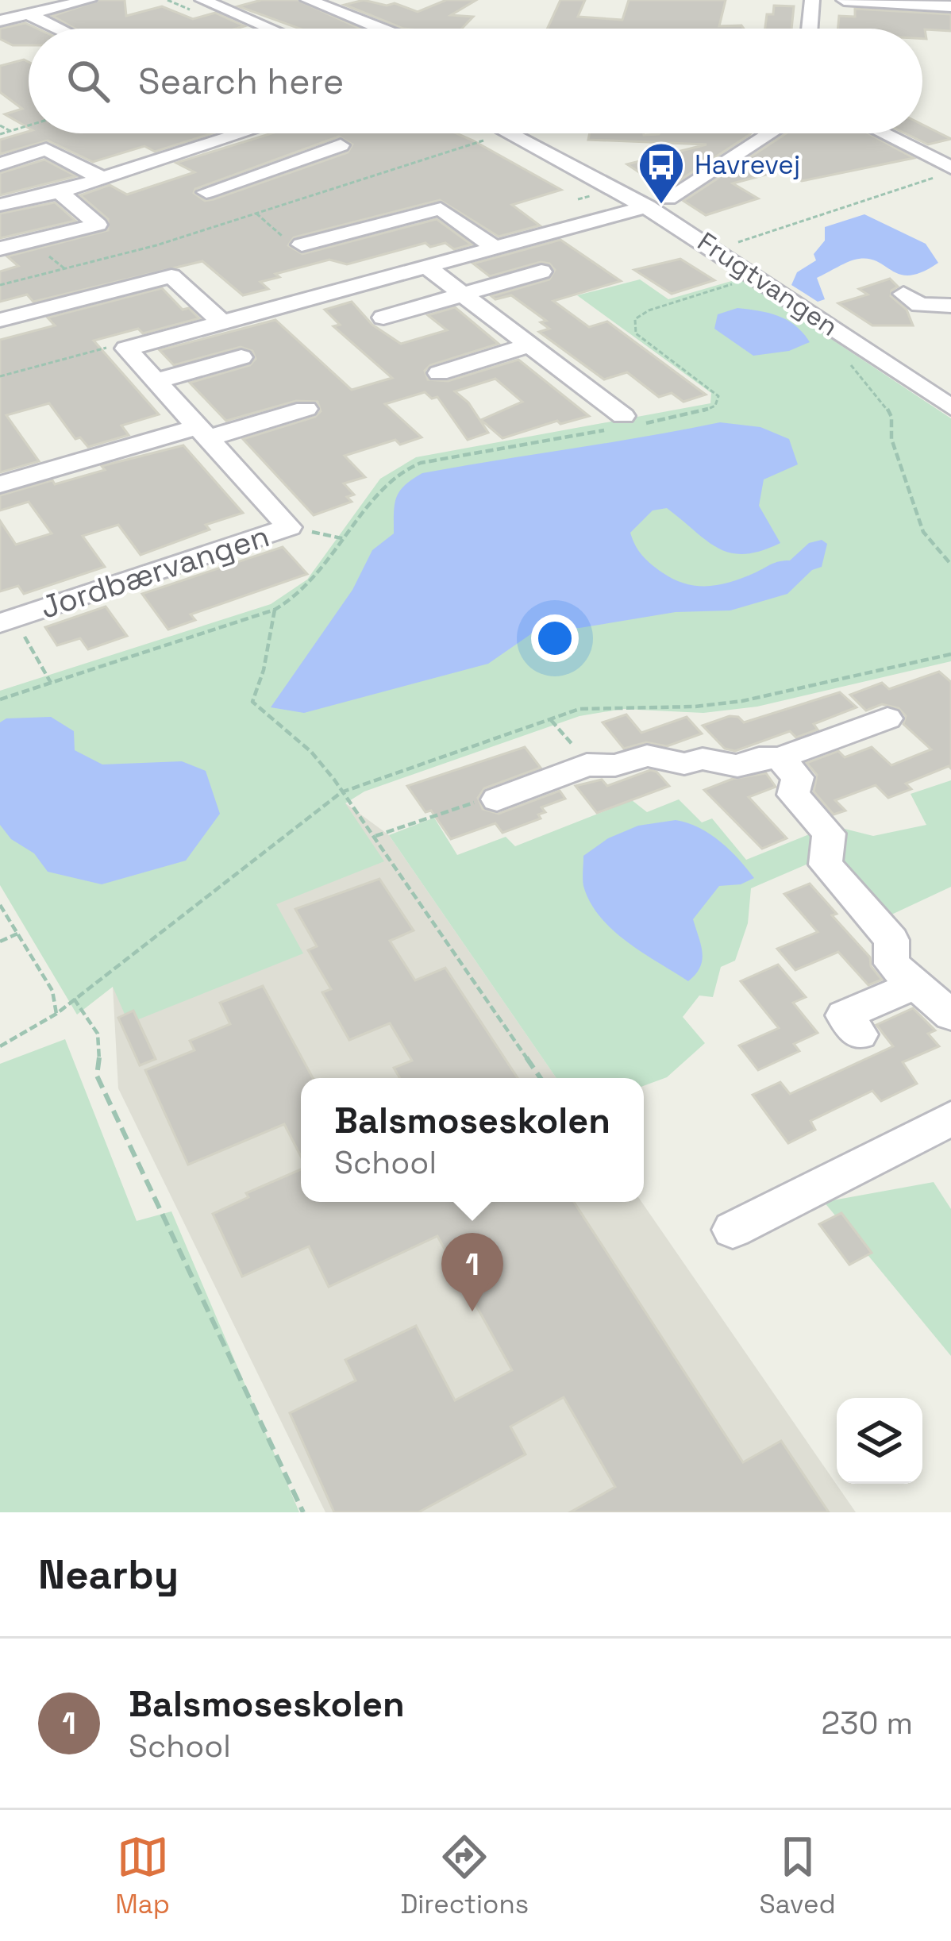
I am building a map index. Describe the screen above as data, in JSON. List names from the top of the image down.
{
  "streets": {
    "street": ["Frugtvangen", "Jordbærvangen"]
  },
  "places": {
    "bus stop": ["Havrevej"]
  },
  "page": {
    "search": "Search here",
    "popup": ["Balsmoseskolen", "School"],
    "pins": "1",
    "heading": "Nearby",
    "list": [
      {
        "mark": "1",
        "name": "Balsmoseskolen",
        "note": "School",
        "value": "230 m"
      }
    ],
    "nav": ["Map", "Directions", "Saved"]
  }
}
